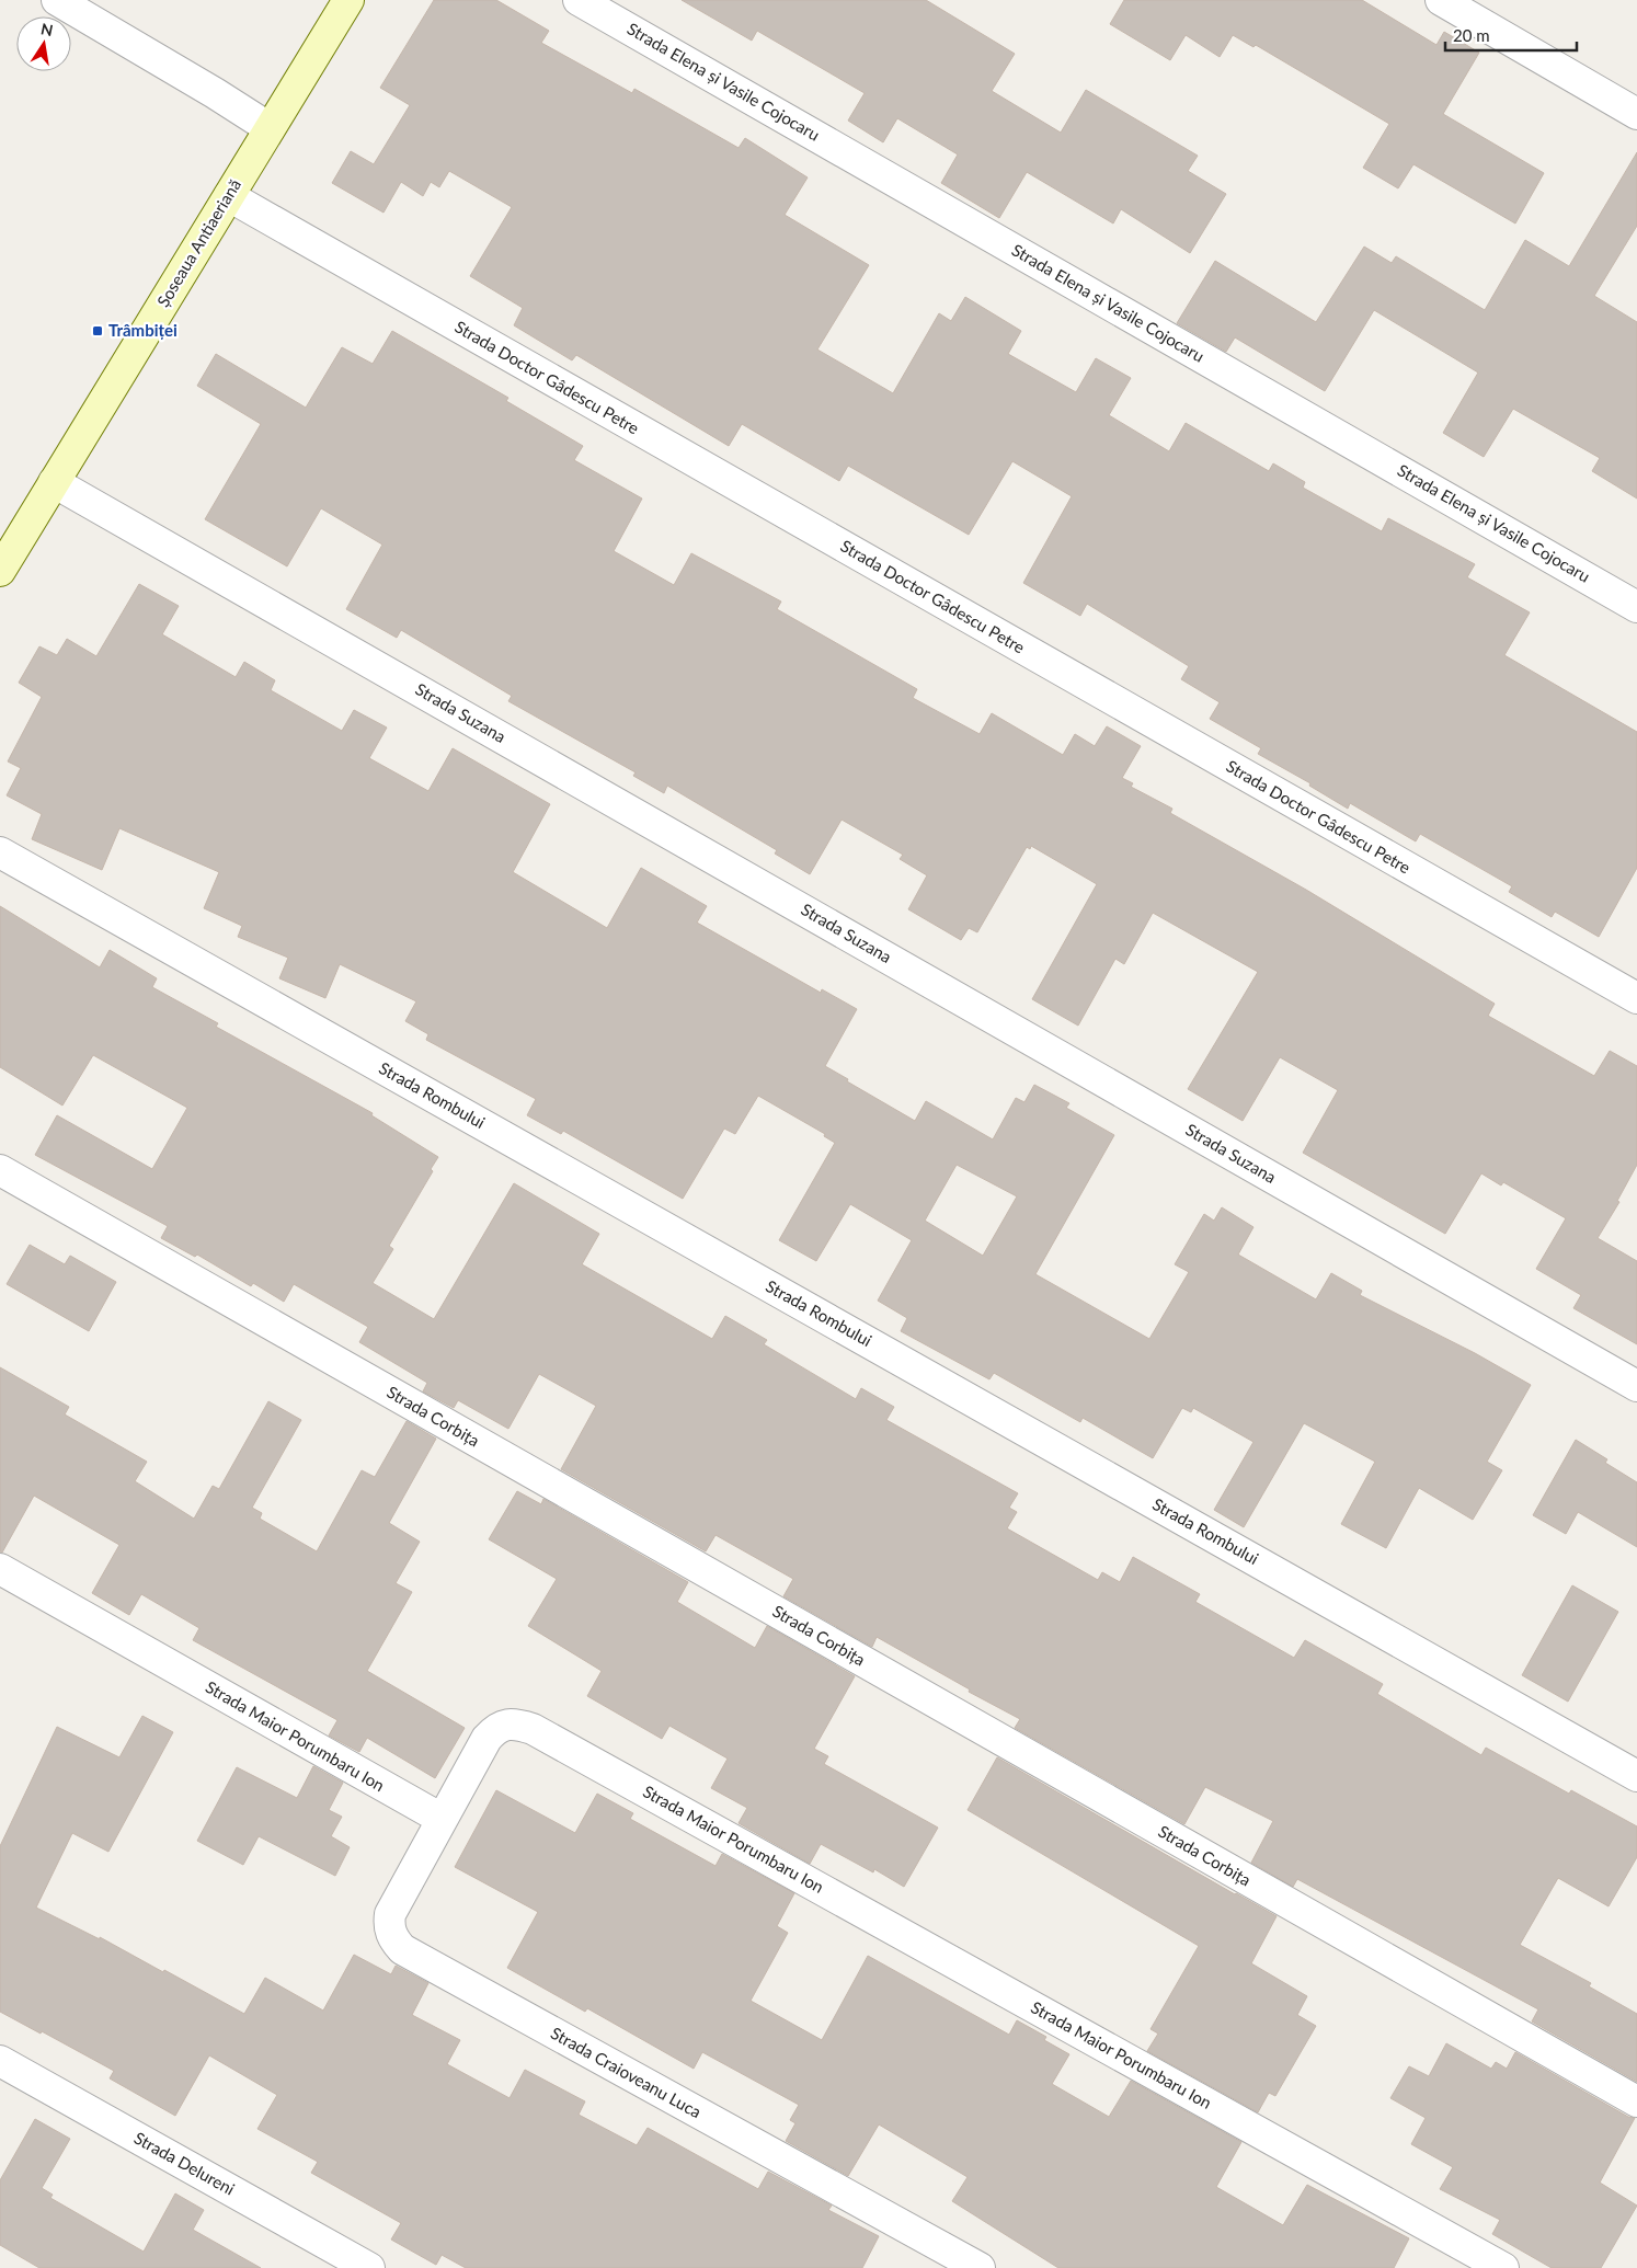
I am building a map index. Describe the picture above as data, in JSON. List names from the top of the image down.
{
  "streets": {
    "main road": ["Șoseaua Antiaeriană"],
    "street": [
      "Strada Elena și Vasile Cojocaru",
      "Strada Doctor Gâdescu Petre",
      "Strada Suzana",
      "Strada Rombului",
      "Strada Corbița",
      "Strada Maior Porumbaru Ion",
      "Strada Craioveanu Luca",
      "Strada Delureni"
    ]
  },
  "crossings": [
    ["Șoseaua Antiaeriană", "Strada Doctor Gâdescu Petre"],
    ["Șoseaua Antiaeriană", "Strada Suzana"],
    ["Strada Maior Porumbaru Ion", "Strada Craioveanu Luca"]
  ],
  "places": {
    "transit": ["Trâmbiței"]
  },
  "scale_bar": "20 m",
  "north": "top"
}
